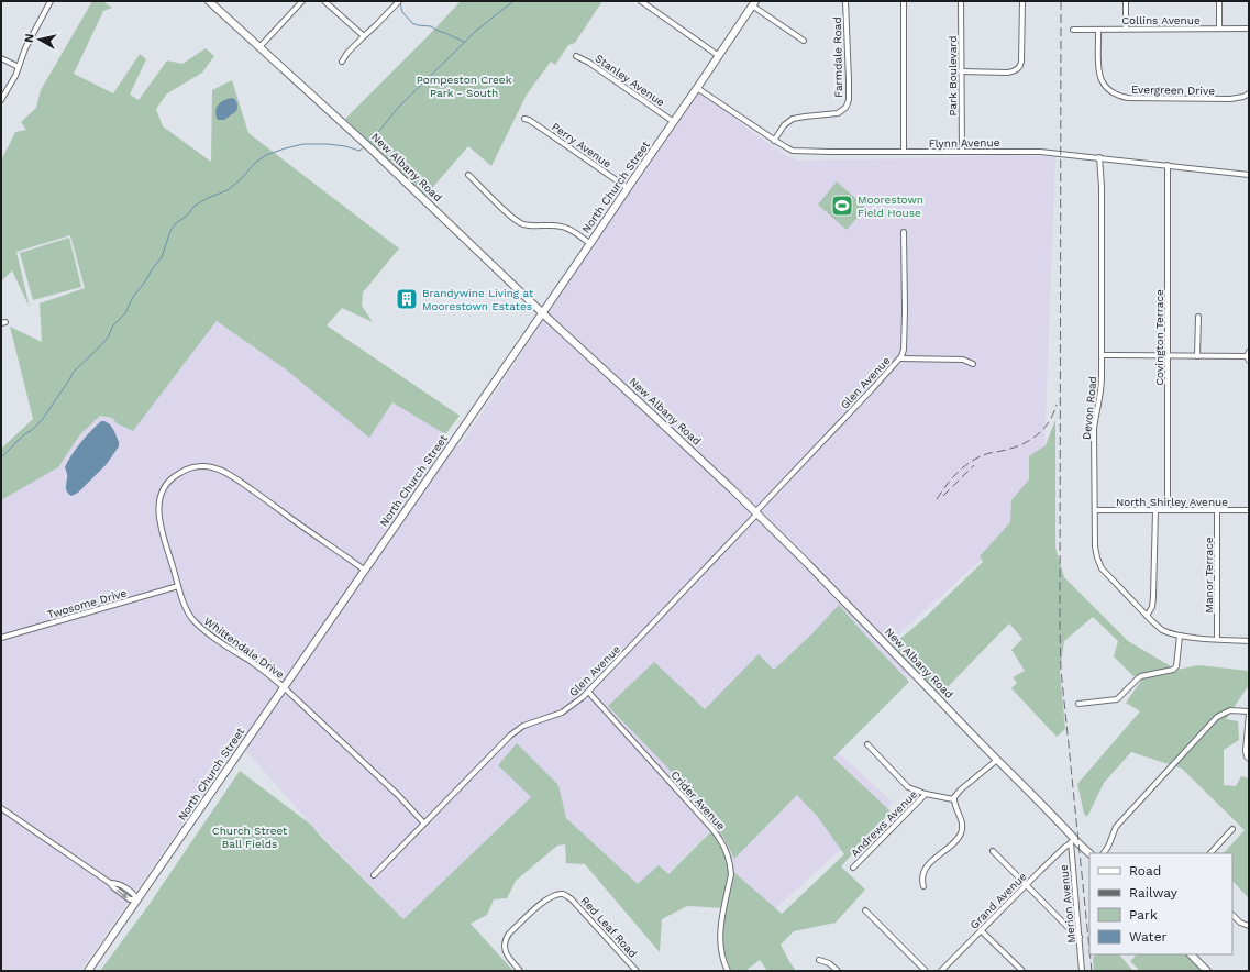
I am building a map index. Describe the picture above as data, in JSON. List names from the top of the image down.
{
  "streets": {
    "main road": ["New Albany Road", "North Church Street"],
    "street": [
      "Collins Avenue",
      "Farmdale Road",
      "Park Boulevard",
      "Stanley Avenue",
      "Evergreen Drive",
      "Flynn Avenue",
      "Perry Avenue",
      "Covington Terrace",
      "Glen Avenue",
      "Devon Road",
      "North Shirley Avenue",
      "Manor Terrace",
      "Twosome Drive",
      "Whittendale Drive",
      "Crider Avenue",
      "Andrews Avenue",
      "Grand Avenue",
      "Merion Avenue",
      "Red Leaf Road"
    ]
  },
  "crossings": [
    ["Collins Avenue", "Evergreen Drive"],
    ["Farmdale Road", "Flynn Avenue"],
    ["Park Boulevard", "Flynn Avenue"],
    ["Stanley Avenue", "North Church Street"],
    ["Flynn Avenue", "North Church Street"],
    ["Flynn Avenue", "Covington Terrace"],
    ["Flynn Avenue", "Devon Road"],
    ["Perry Avenue", "North Church Street"],
    ["New Albany Road", "North Church Street"],
    ["New Albany Road", "Glen Avenue"],
    ["New Albany Road", "Merion Avenue"],
    ["North Church Street", "Whittendale Drive"],
    ["Covington Terrace", "North Shirley Avenue"],
    ["Glen Avenue", "Whittendale Drive"],
    ["Glen Avenue", "Crider Avenue"],
    ["Devon Road", "North Shirley Avenue"],
    ["Devon Road", "Manor Terrace"],
    ["North Shirley Avenue", "Manor Terrace"],
    ["Twosome Drive", "Whittendale Drive"],
    ["Grand Avenue", "Merion Avenue"]
  ],
  "parks": ["Pompeston Creek Park - South", "Church Street Ball Fields"],
  "places": {
    "sports": ["Moorestown Field House"],
    "building": ["Brandywine Living at Moorestown Estates"]
  },
  "legend": [
    "Road",
    "Railway",
    "Park",
    "Water"
  ],
  "north": "left"
}
